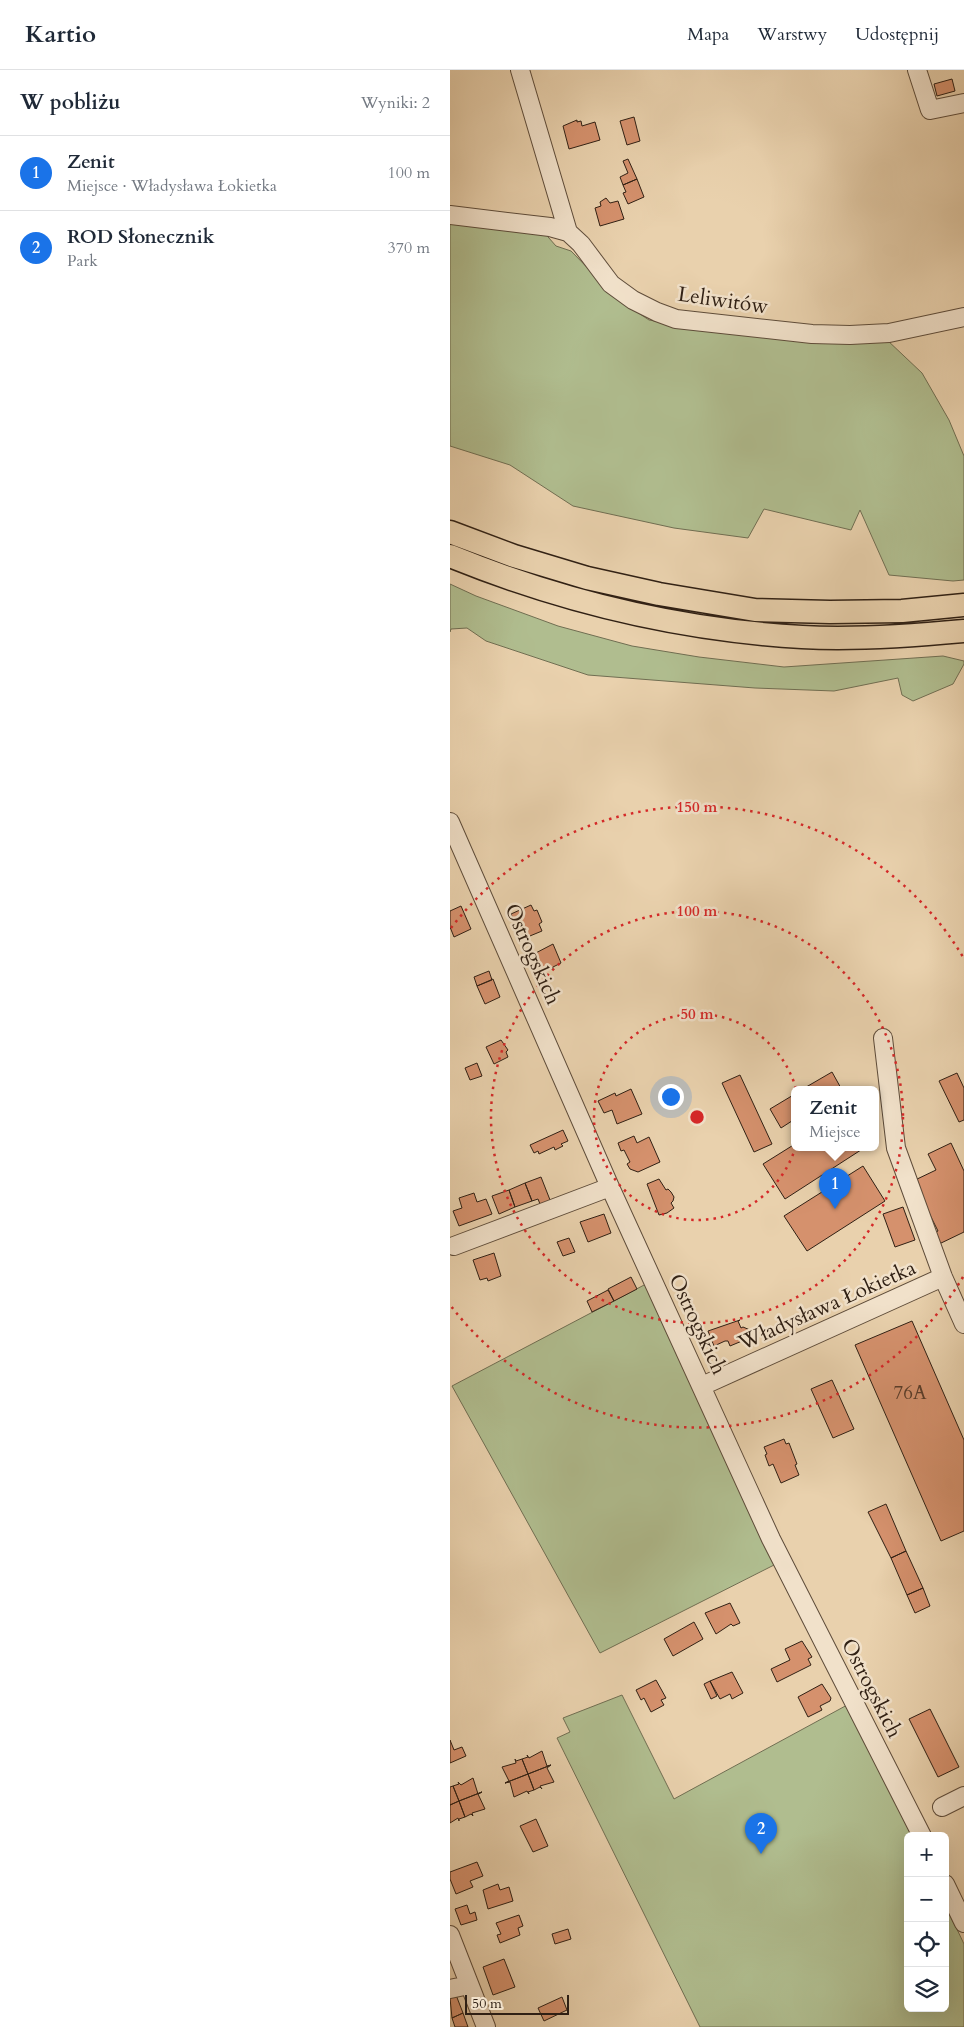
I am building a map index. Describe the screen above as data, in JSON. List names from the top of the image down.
{
  "streets": {
    "street": ["Leliwitów", "Ostrogskich", "Władysława Łokietka"]
  },
  "crossings": [
    ["Ostrogskich", "Władysława Łokietka"]
  ],
  "house_numbers": ["76A"],
  "scale_bar": "50 m",
  "page": {
    "header": "Kartio",
    "nav": ["Mapa", "Warstwy", "Udostępnij"],
    "heading": ["W pobliżu", "Wyniki: 2"],
    "list": [
      {
        "mark": "1",
        "name": "Zenit",
        "note": "Miejsce · Władysława Łokietka",
        "value": "100 m"
      },
      {
        "mark": "2",
        "name": "ROD Słonecznik",
        "note": "Park",
        "value": "370 m"
      }
    ],
    "popup": ["Zenit", "Miejsce"],
    "pins": ["1", "2"],
    "map_buttons": ["+", "−"],
    "scale": "50 m"
  },
  "rings": ["150 m", "100 m", "50 m"]
}
